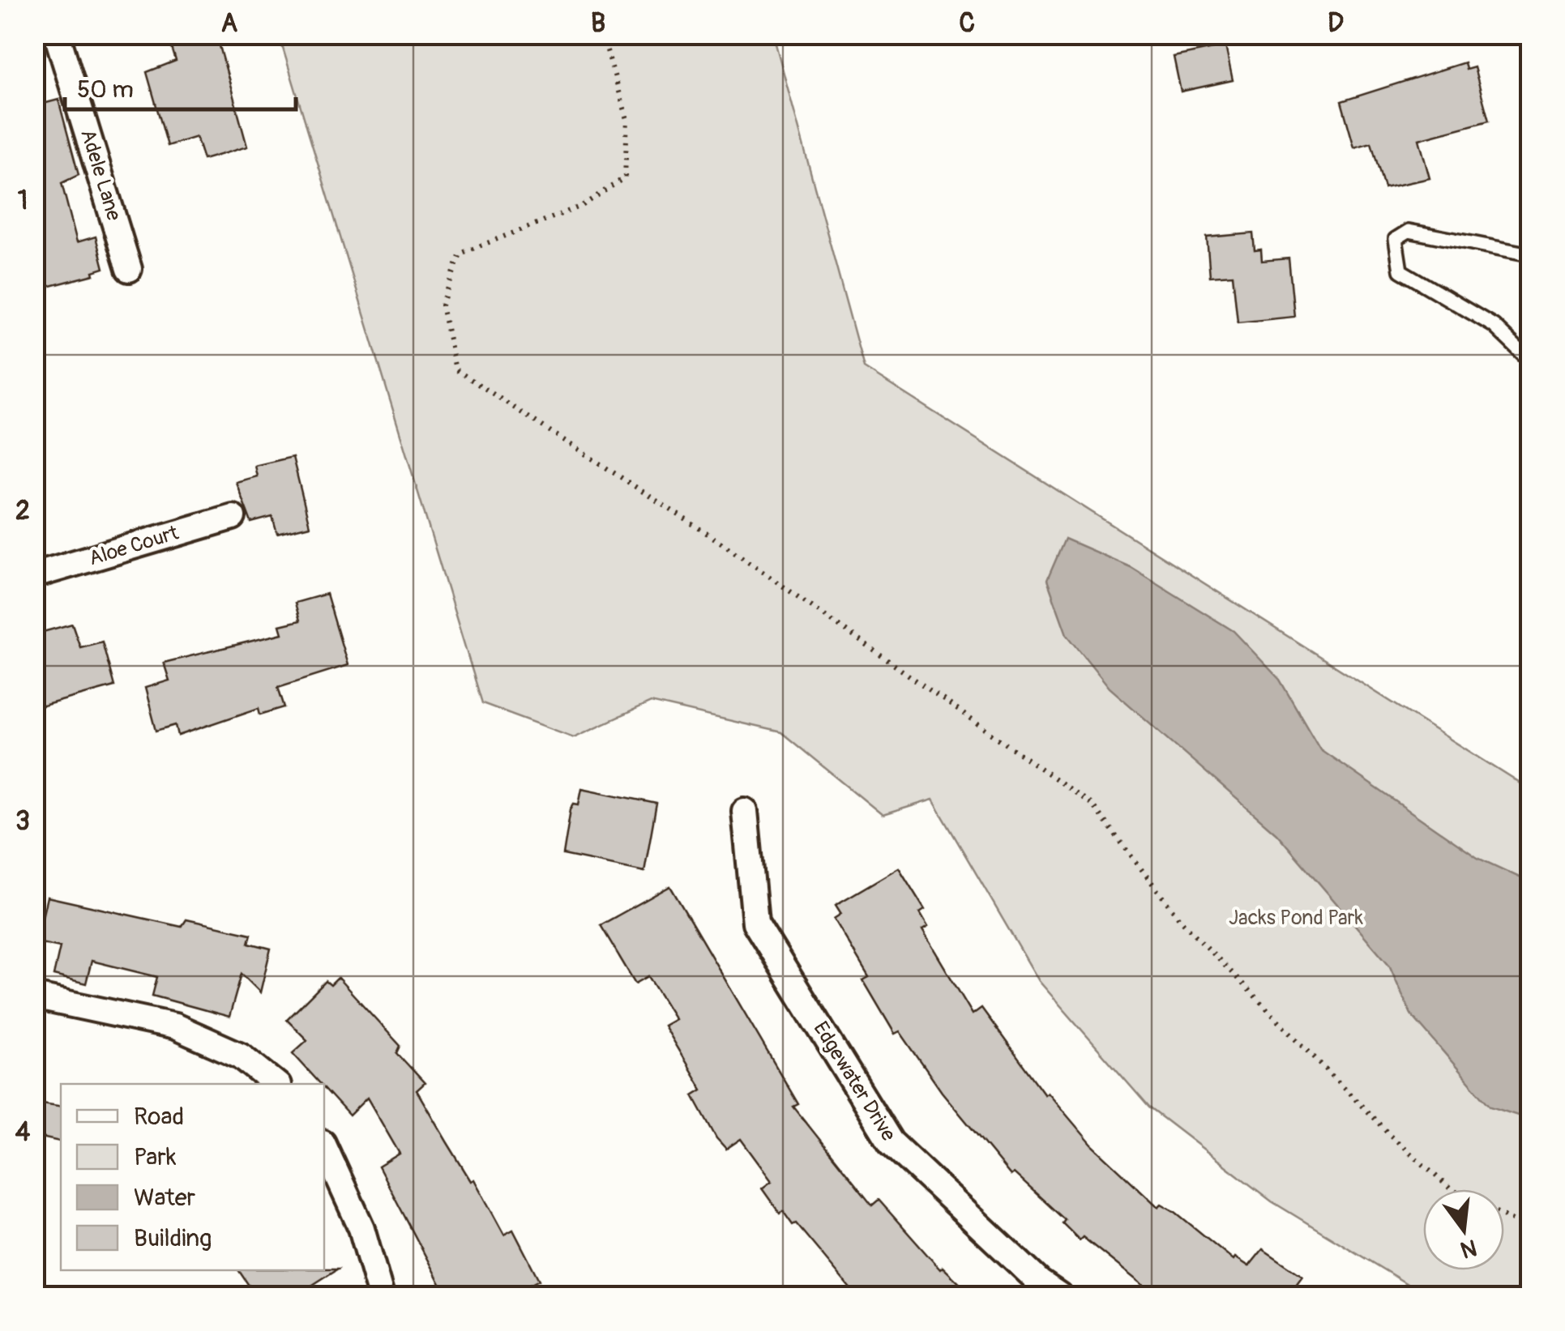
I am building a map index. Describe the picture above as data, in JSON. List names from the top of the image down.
{
  "streets": {
    "street": ["Adele Lane", "Aloe Court", "Edgewater Drive"]
  },
  "parks": ["Jacks Pond Park"],
  "legend": [
    "Road",
    "Park",
    "Water",
    "Building"
  ],
  "scale_bar": "50 m",
  "north": "bottom",
  "grid": {
    "columns": [
      "A",
      "B",
      "C",
      "D"
    ],
    "rows": [
      "1",
      "2",
      "3",
      "4"
    ]
  }
}
